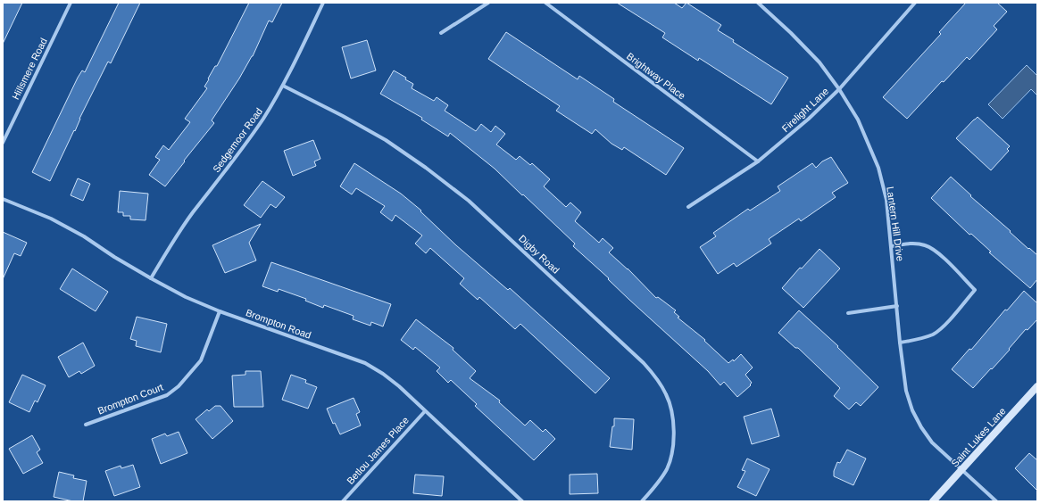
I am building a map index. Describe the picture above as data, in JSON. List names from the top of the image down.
{
  "streets": {
    "street": [
      "Hillsmere Road",
      "Brightway Place",
      "Firelight Lane",
      "Sedgemoor Road",
      "Lantern Hill Drive",
      "Digby Road",
      "Brompton Road",
      "Brompton Court",
      "Saint Lukes Lane",
      "Betlou James Place"
    ]
  },
  "crossings": [
    ["Brightway Place", "Firelight Lane"],
    ["Firelight Lane", "Lantern Hill Drive"],
    ["Sedgemoor Road", "Digby Road"],
    ["Sedgemoor Road", "Brompton Road"],
    ["Lantern Hill Drive", "Saint Lukes Lane"],
    ["Brompton Road", "Brompton Court"],
    ["Brompton Road", "Betlou James Place"]
  ]
}
